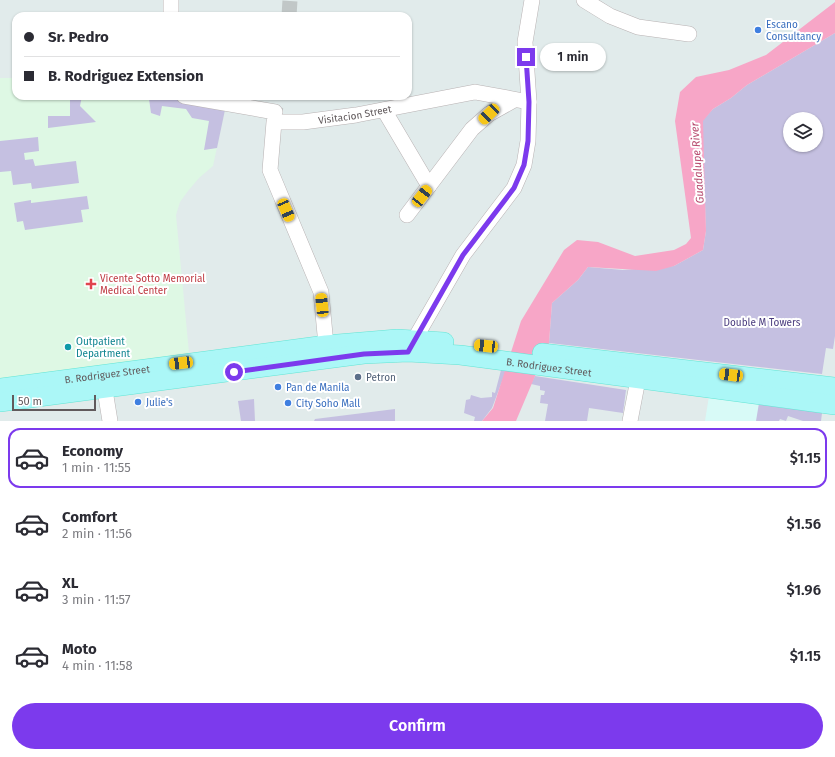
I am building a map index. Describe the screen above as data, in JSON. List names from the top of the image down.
{
  "streets": {
    "main road": ["B. Rodriguez Street"],
    "street": ["Visitacion Street"]
  },
  "water": ["Guadalupe River"],
  "parks": ["Double M Towers"],
  "places": {
    "other": [
      "Escano Consultancy",
      "Outpatient Department",
      "Petron",
      "Pan de Manila",
      "Julie's",
      "City Soho Mall"
    ],
    "health": ["Vicente Sotto Memorial Medical Center"]
  },
  "scale_bar": "50 m",
  "page": {
    "banner": ["Sr. Pedro", "B. Rodriguez Extension"],
    "bubble": "1 min",
    "scale": "50 m",
    "list": [
      {
        "name": "Economy",
        "note": "1 min · 11:55",
        "value": "$1.15"
      },
      {
        "name": "Comfort",
        "note": "2 min · 11:56",
        "value": "$1.56"
      },
      {
        "name": "XL",
        "note": "3 min · 11:57",
        "value": "$1.96"
      },
      {
        "name": "Moto",
        "note": "4 min · 11:58",
        "value": "$1.15"
      }
    ],
    "buttons": "Confirm"
  }
}
